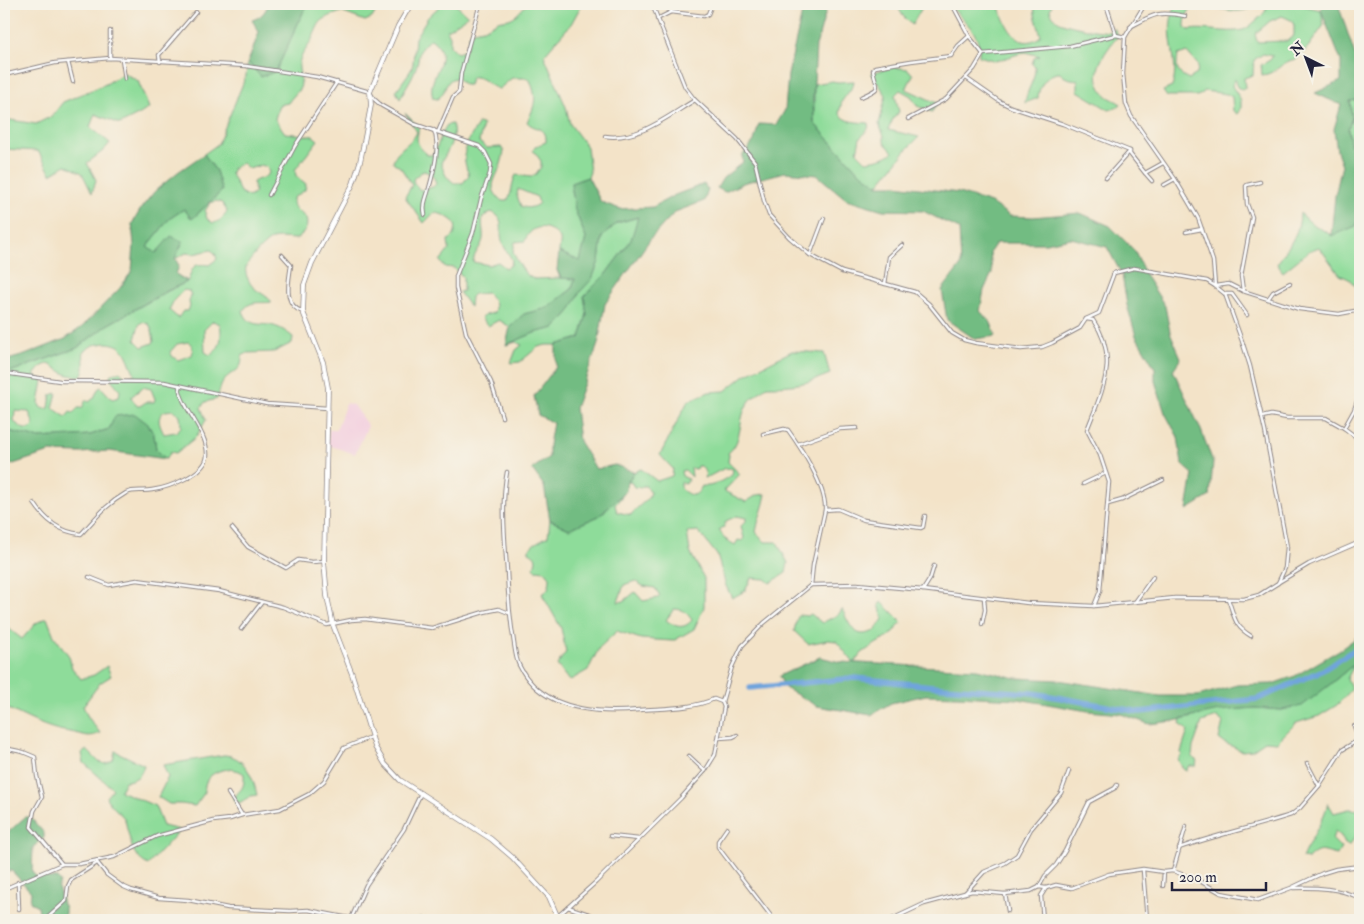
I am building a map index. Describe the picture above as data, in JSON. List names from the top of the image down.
{
  "scale_bar": "200 m",
  "north": "top left"
}
